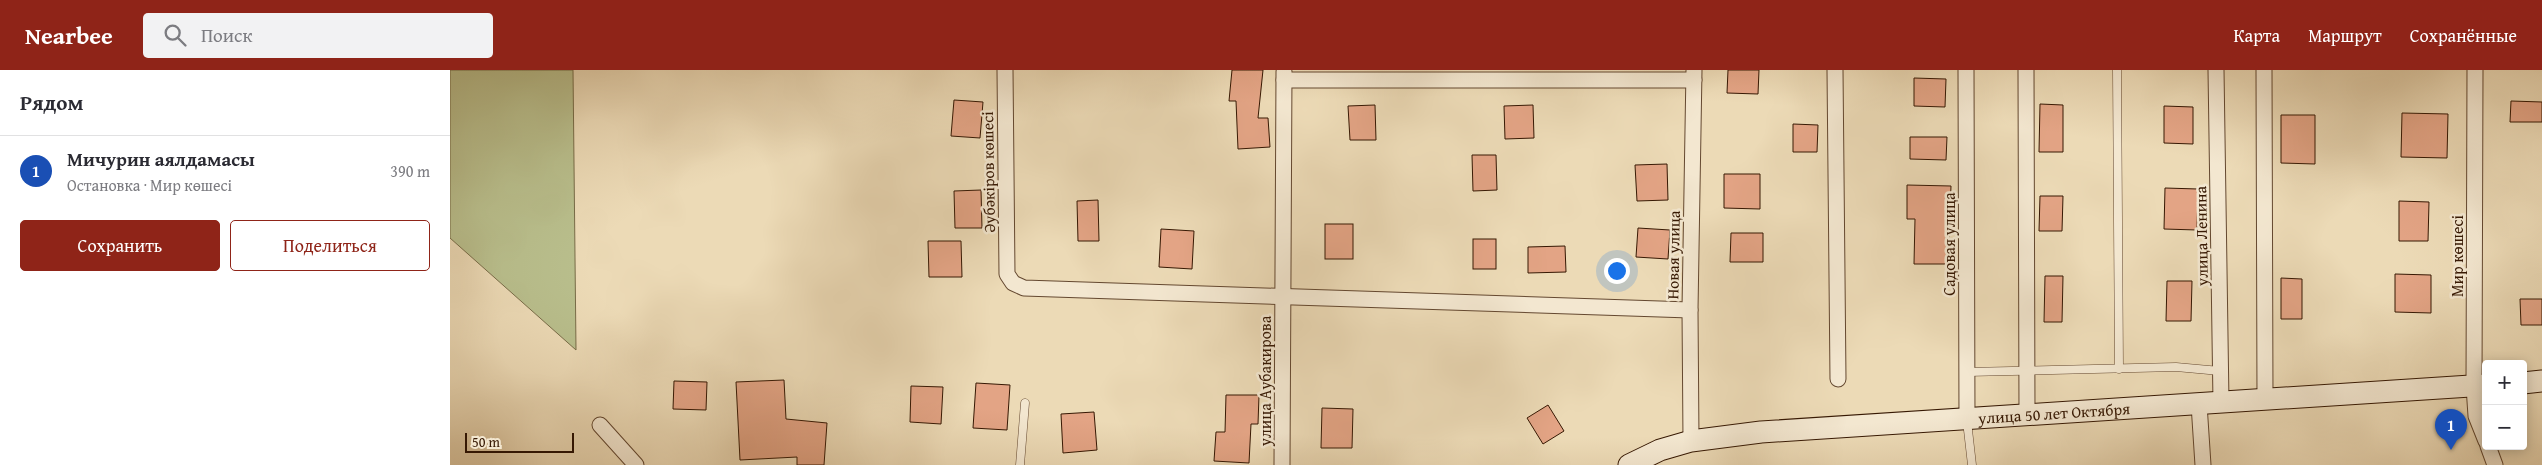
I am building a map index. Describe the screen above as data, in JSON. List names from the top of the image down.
{
  "streets": {
    "main road": ["улица 50 лет Октября"],
    "street": [
      "Әубәкіров көшесі",
      "улица Ленина",
      "Садовая улица",
      "Новая улица",
      "Мир көшесі",
      "улица Аубакирова"
    ]
  },
  "crossings": [
    ["Әубәкіров көшесі", "улица Аубакирова"],
    ["улица Ленина", "улица 50 лет Октября"],
    ["Садовая улица", "улица 50 лет Октября"],
    ["Новая улица", "улица 50 лет Октября"],
    ["Мир көшесі", "улица 50 лет Октября"]
  ],
  "scale_bar": "50 m",
  "page": {
    "header": "Nearbee",
    "search": "Поиск",
    "nav": ["Карта", "Маршрут", "Сохранённые"],
    "heading": "Рядом",
    "list": [
      {
        "mark": "1",
        "name": "Мичурин аялдамасы",
        "note": "Остановка · Мир көшесі",
        "value": "390 m"
      }
    ],
    "buttons": ["Сохранить", "Поделиться"],
    "map_buttons": ["+", "−"],
    "pins": "1",
    "scale": "50 m"
  }
}
